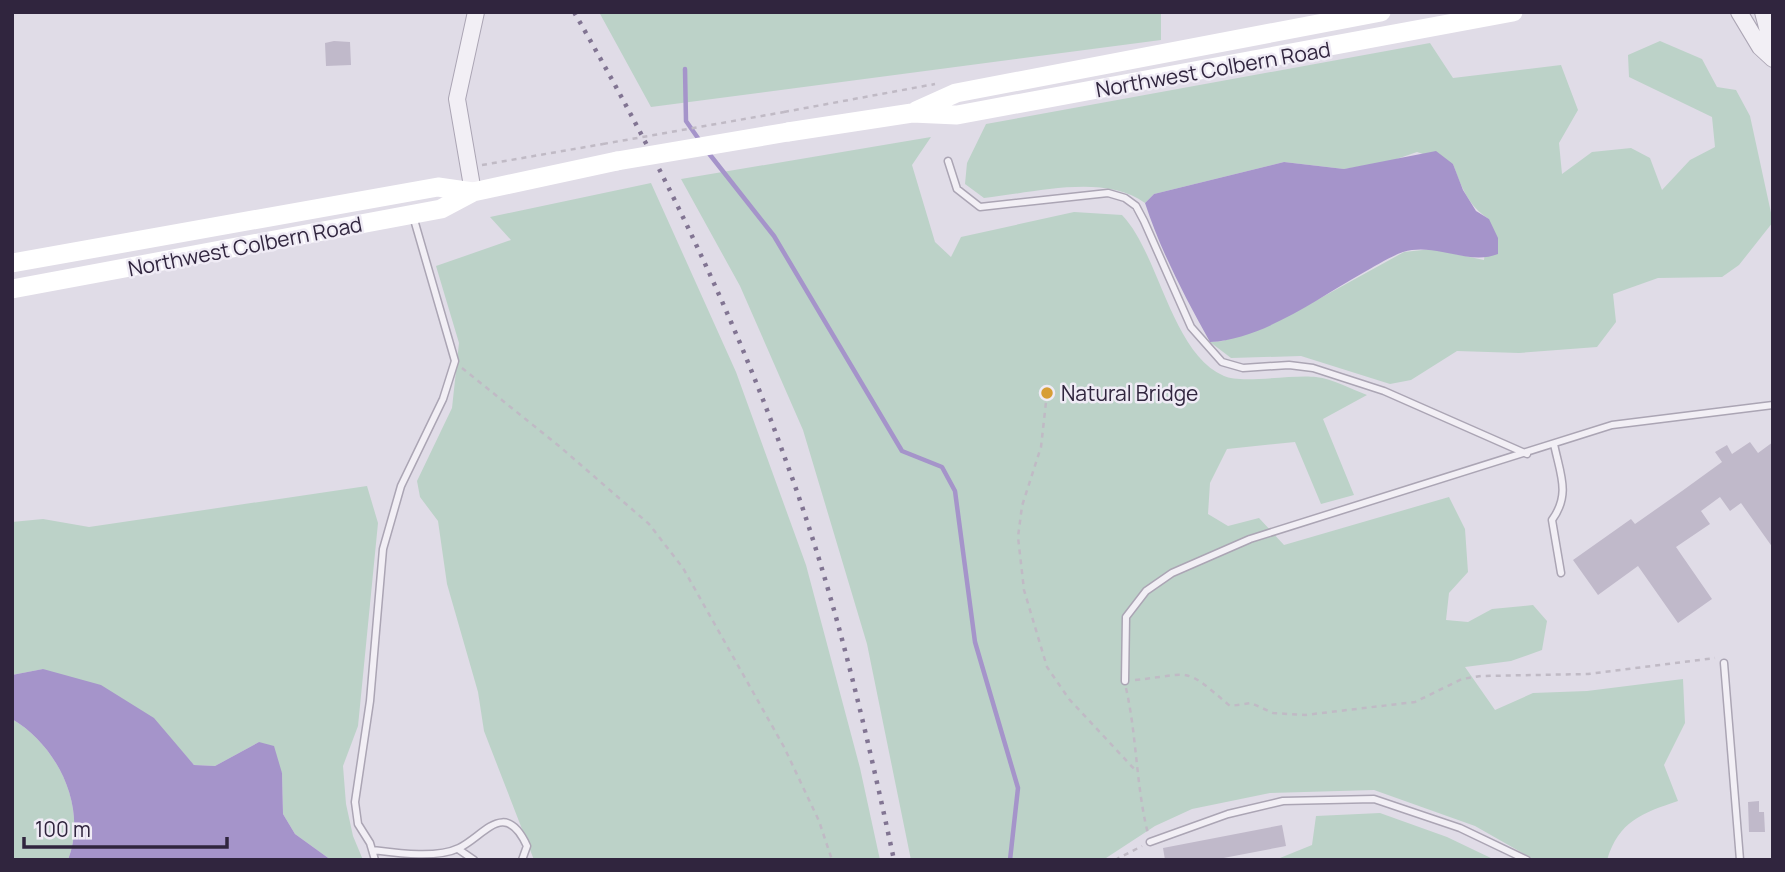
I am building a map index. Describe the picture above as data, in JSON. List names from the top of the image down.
{
  "streets": {
    "main road": ["Northwest Colbern Road"]
  },
  "places": ["Natural Bridge"],
  "scale_bar": "100 m"
}
